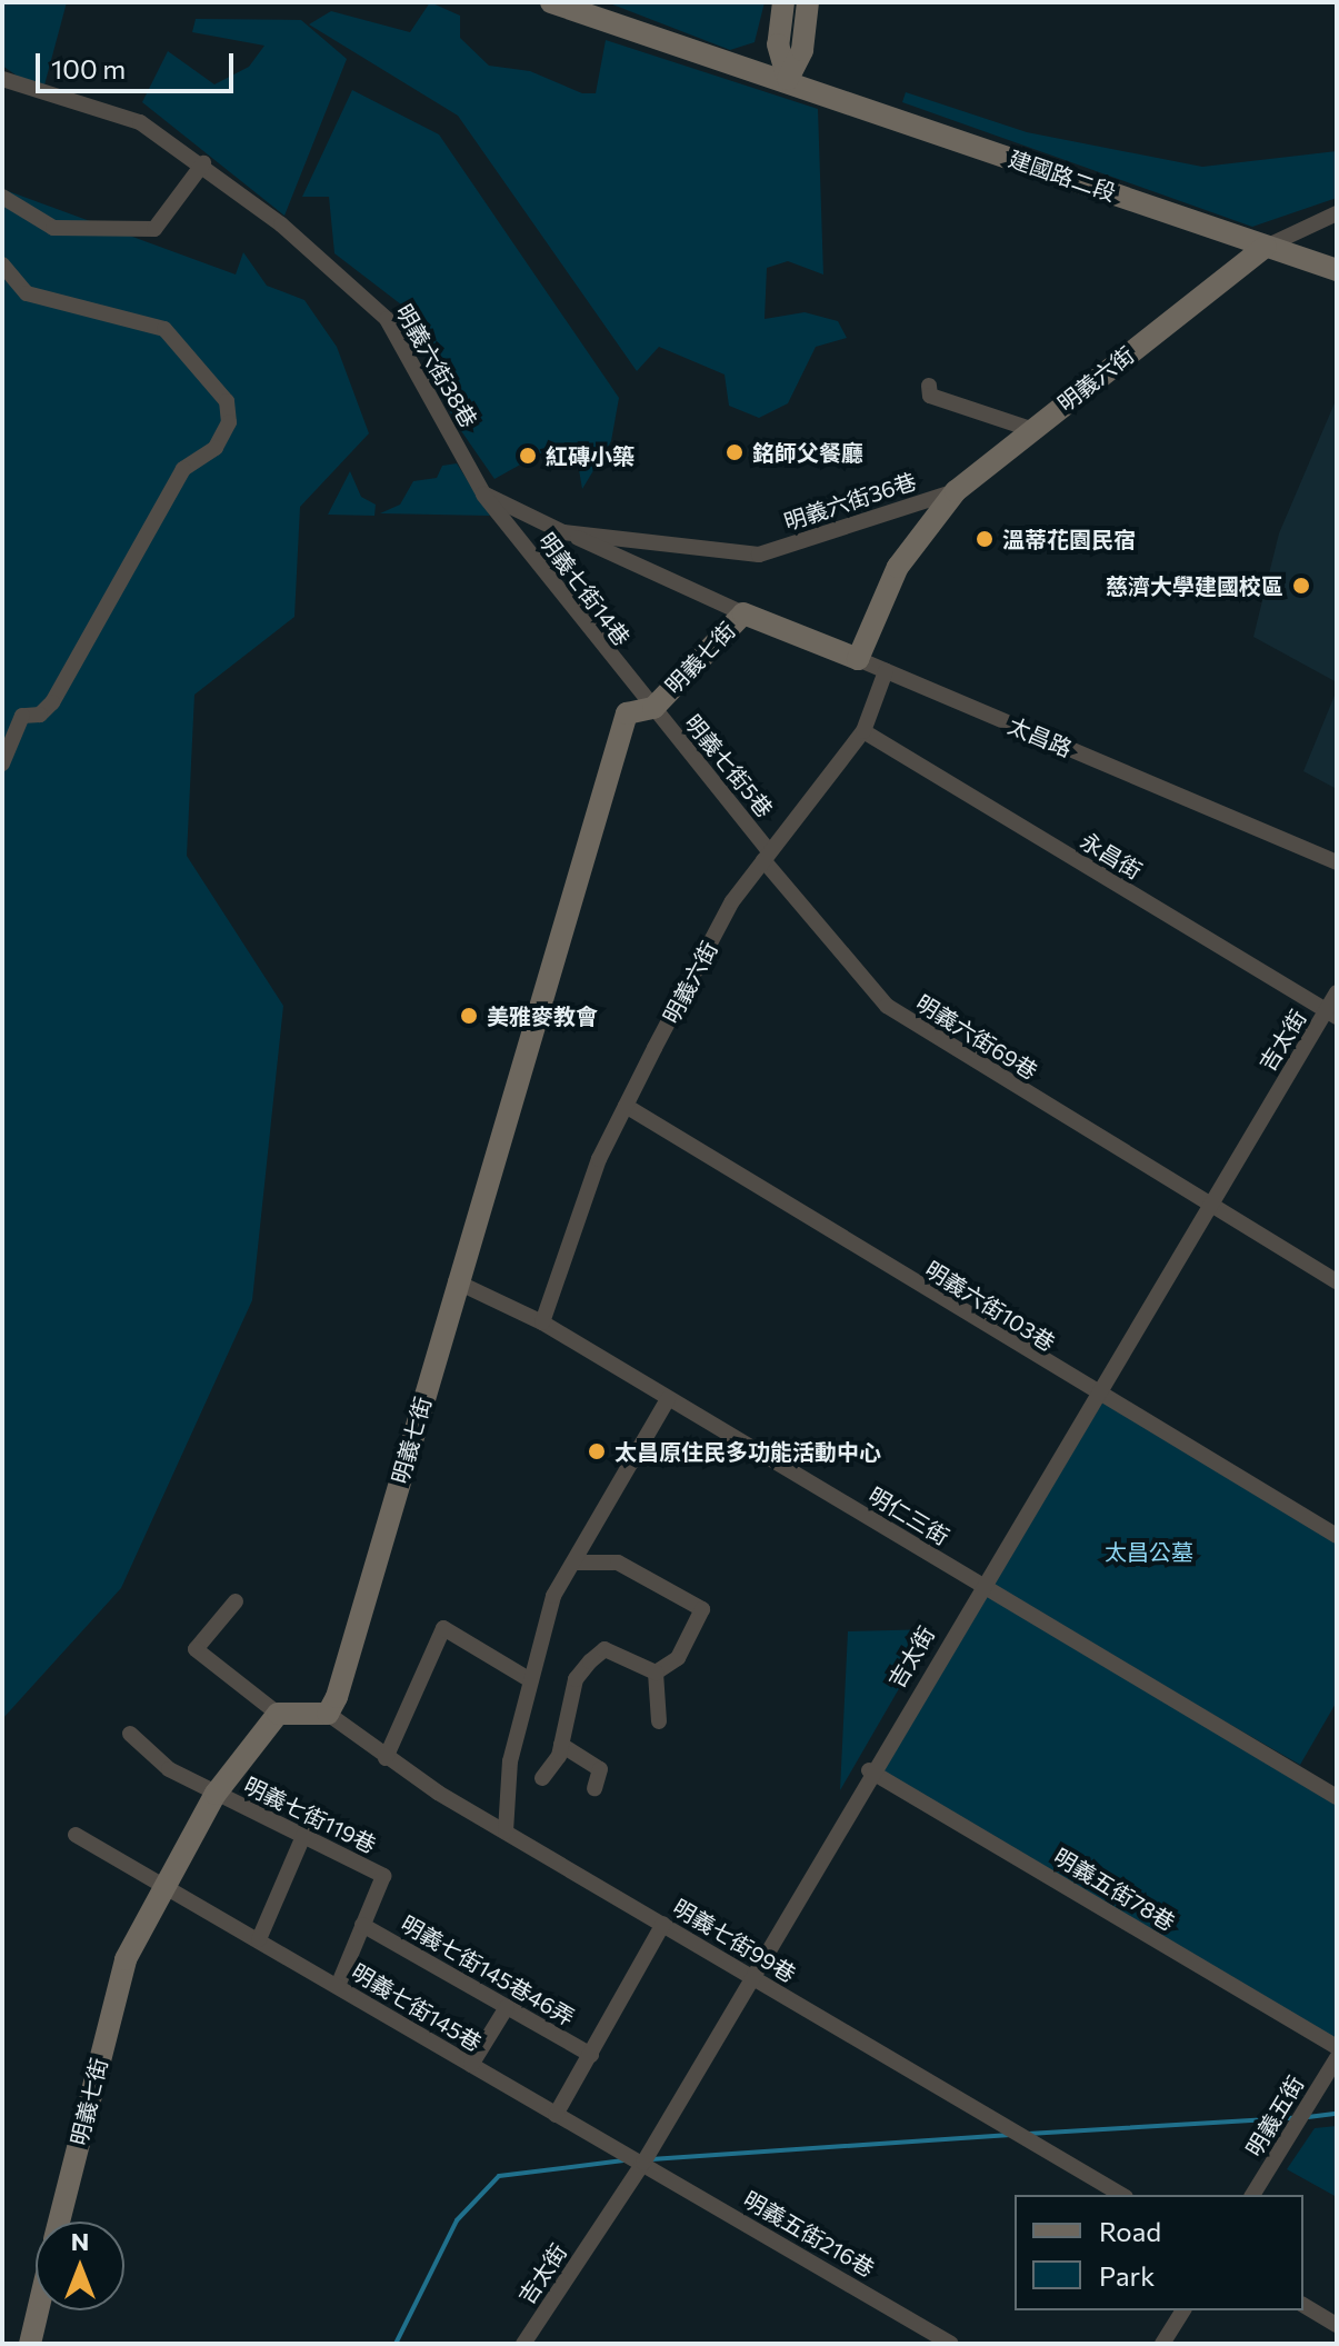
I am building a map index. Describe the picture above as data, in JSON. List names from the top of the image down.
{
  "streets": {
    "street": [
      "建國路二段",
      "明義六街38巷",
      "明義六街",
      "明義六街36巷",
      "明義七街14巷",
      "明義七街",
      "太昌路",
      "明義七街5巷",
      "永昌街",
      "明義六街69巷",
      "吉太街",
      "明義六街103巷",
      "明仁三街",
      "明義七街119巷",
      "明義五街78巷",
      "明義七街99巷",
      "明義七街145巷46弄",
      "明義七街145巷",
      "明義五街",
      "明義五街216巷"
    ]
  },
  "crossings": [
    ["建國路二段", "明義六街"],
    ["明義六街38巷", "明義七街14巷"],
    ["明義六街", "明義六街36巷"],
    ["明義六街", "太昌路"],
    ["明義六街", "明義七街5巷"],
    ["明義六街", "永昌街"],
    ["明義六街", "明義六街69巷"],
    ["明義六街", "明義六街103巷"],
    ["明義六街", "明仁三街"],
    ["明義七街14巷", "明義七街"],
    ["明義七街14巷", "明義七街5巷"],
    ["明義七街", "太昌路"],
    ["明義七街", "明義七街5巷"],
    ["明義七街", "明仁三街"],
    ["明義七街", "明義七街119巷"],
    ["明義七街", "明義七街99巷"],
    ["明義七街", "明義七街145巷"],
    ["明義七街5巷", "明義六街69巷"],
    ["永昌街", "吉太街"],
    ["明義六街69巷", "吉太街"],
    ["吉太街", "明義六街103巷"],
    ["吉太街", "明仁三街"],
    ["吉太街", "明義五街78巷"],
    ["吉太街", "明義七街99巷"],
    ["吉太街", "明義七街145巷"],
    ["吉太街", "明義五街216巷"],
    ["明義七街119巷", "明義七街145巷46弄"],
    ["明義七街145巷", "明義五街216巷"]
  ],
  "parks": ["太昌公墓"],
  "places": [
    "銘師父餐廳",
    "紅磚小築",
    "溫蒂花園民宿",
    "慈濟大學建國校區",
    "美雅麥教會",
    "太昌原住民多功能活動中心"
  ],
  "legend": ["Road", "Park"],
  "scale_bar": "100 m",
  "north": "top"
}
